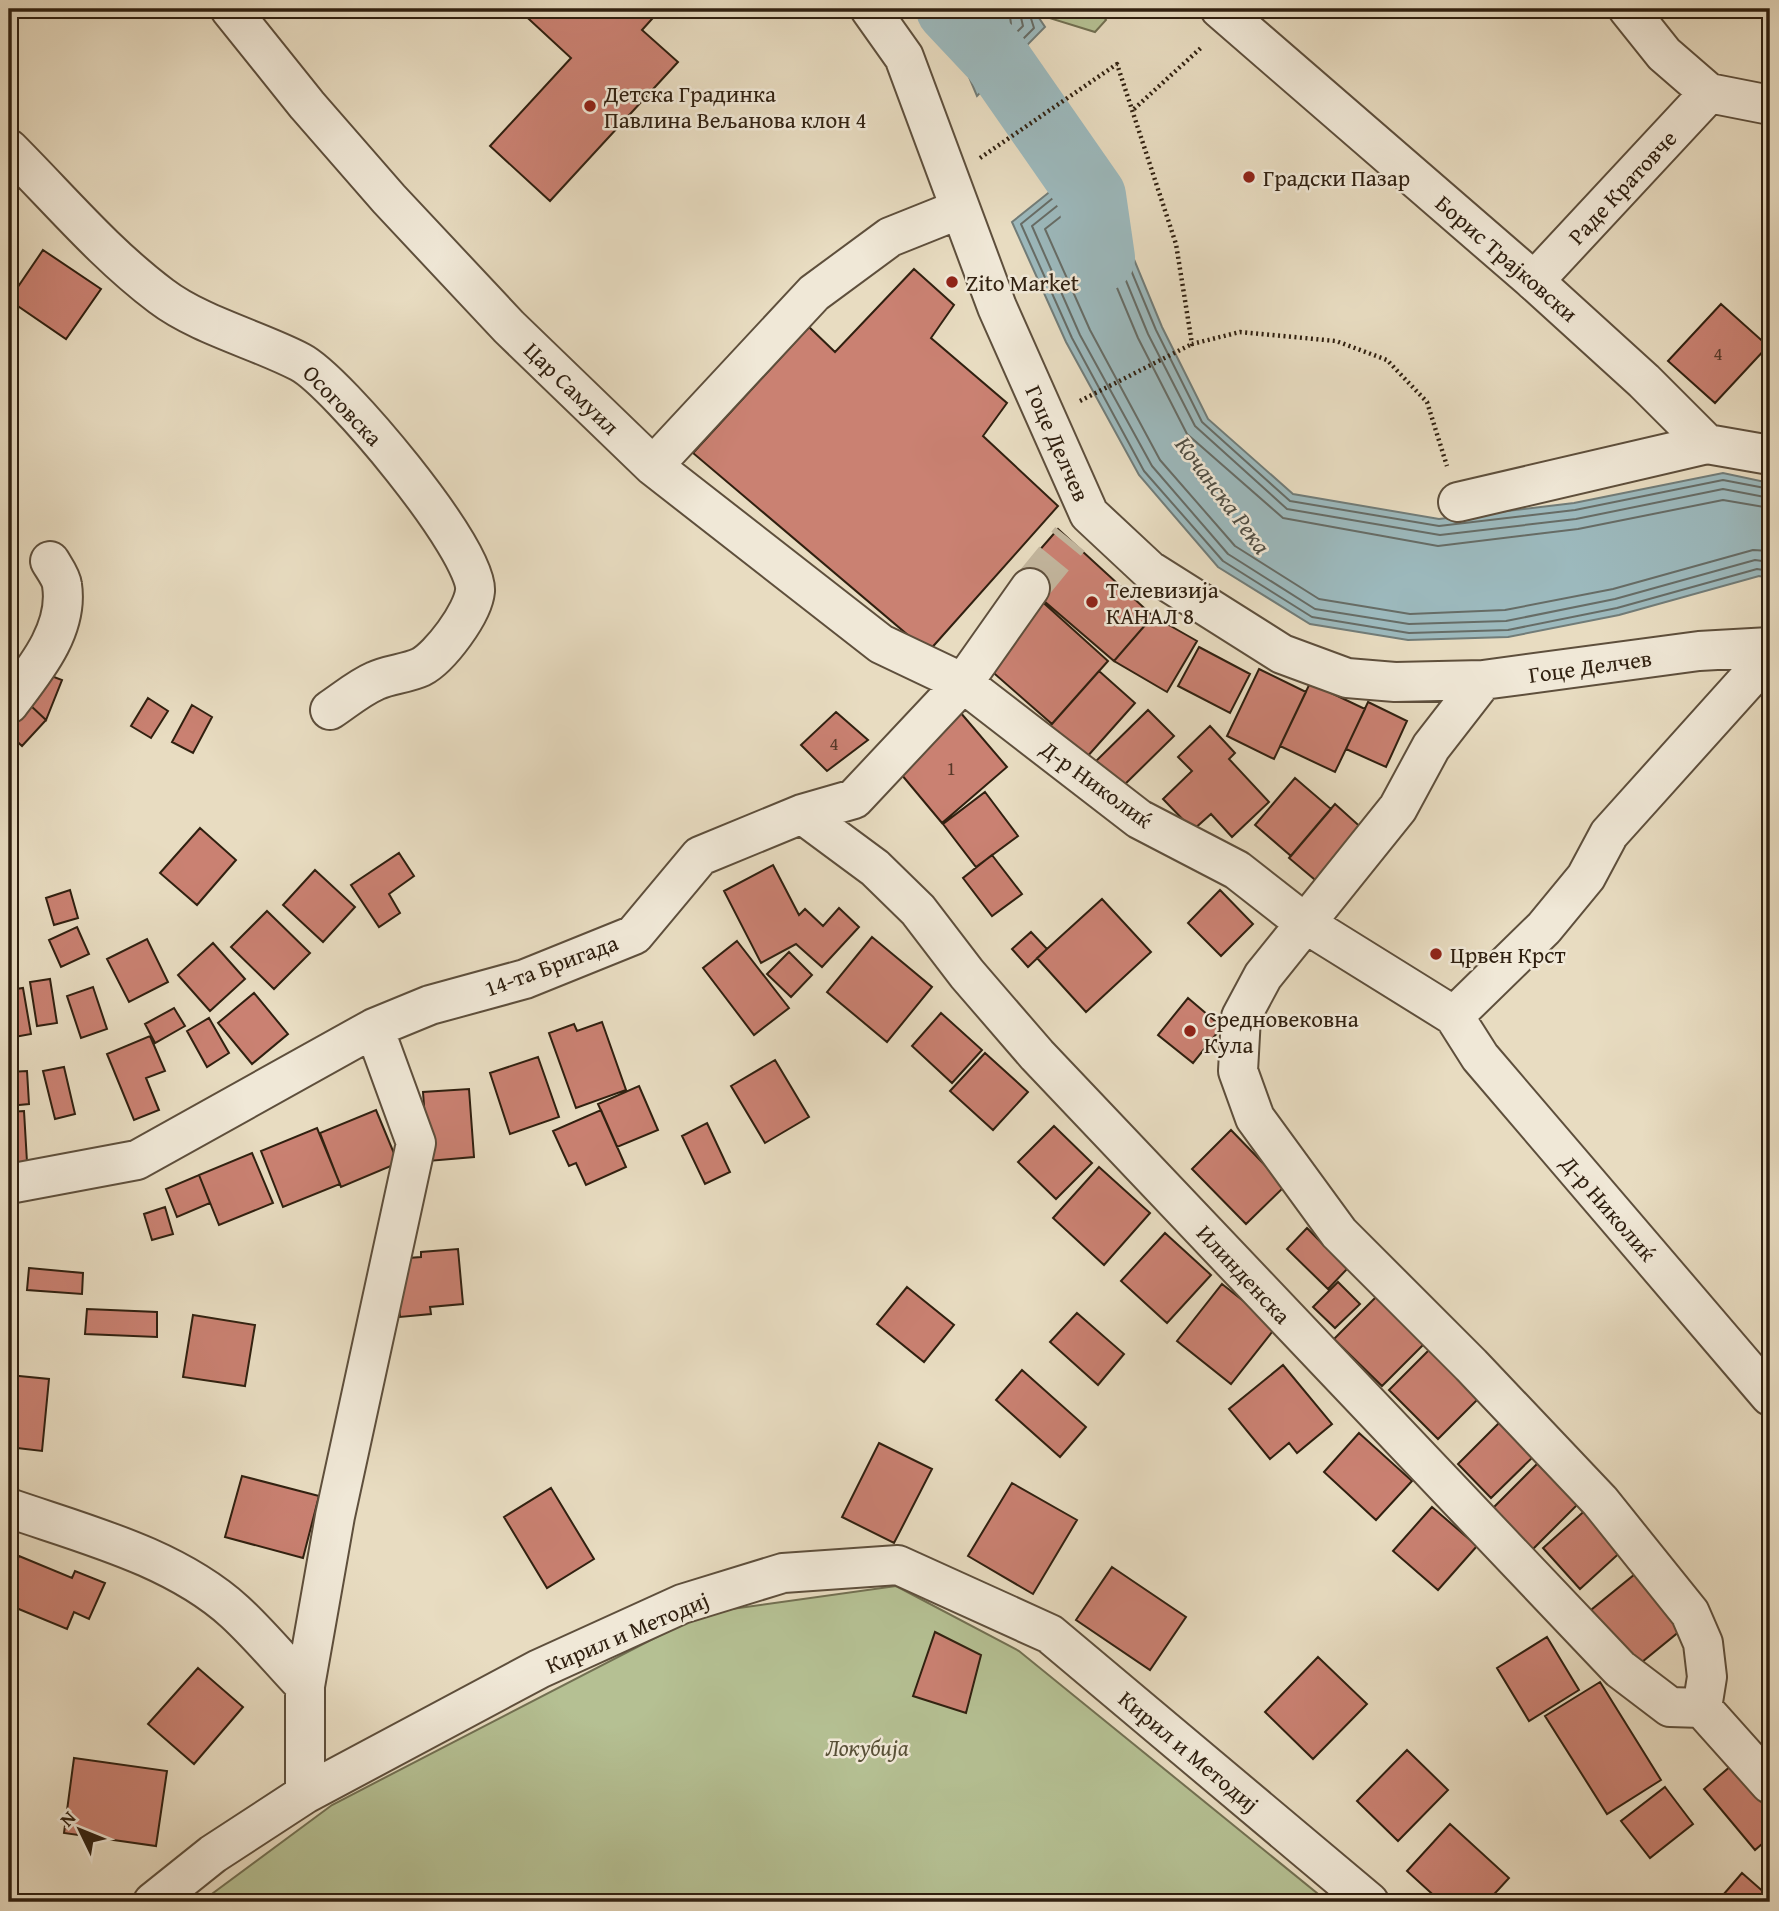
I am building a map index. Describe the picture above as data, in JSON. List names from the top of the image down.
{
  "streets": {
    "street": [
      "Раде Кратовче",
      "Борис Трајковски",
      "Цар Самуил",
      "Осоговска",
      "Гоце Делчев",
      "Д-р Николиќ",
      "14-та Бригада",
      "Илинденска",
      "Кирил и Методиј"
    ]
  },
  "crossings": [
    ["Раде Кратовче", "Борис Трајковски"],
    ["Цар Самуил", "Д-р Николиќ"],
    ["Цар Самуил", "14-та Бригада"],
    ["Д-р Николиќ", "14-та Бригада"],
    ["14-та Бригада", "Илинденска"]
  ],
  "water": ["Кочанска Река"],
  "parks": ["Локубија"],
  "places": [
    "Детска Градинка Павлина Вељанова клон 4",
    "Градски Пазар",
    "Zito Market",
    "Телевизија КАНАЛ 8",
    "Црвен Крст",
    "Средновековна Кула"
  ],
  "house_numbers": ["4", "4", "1"],
  "north": "top left"
}
